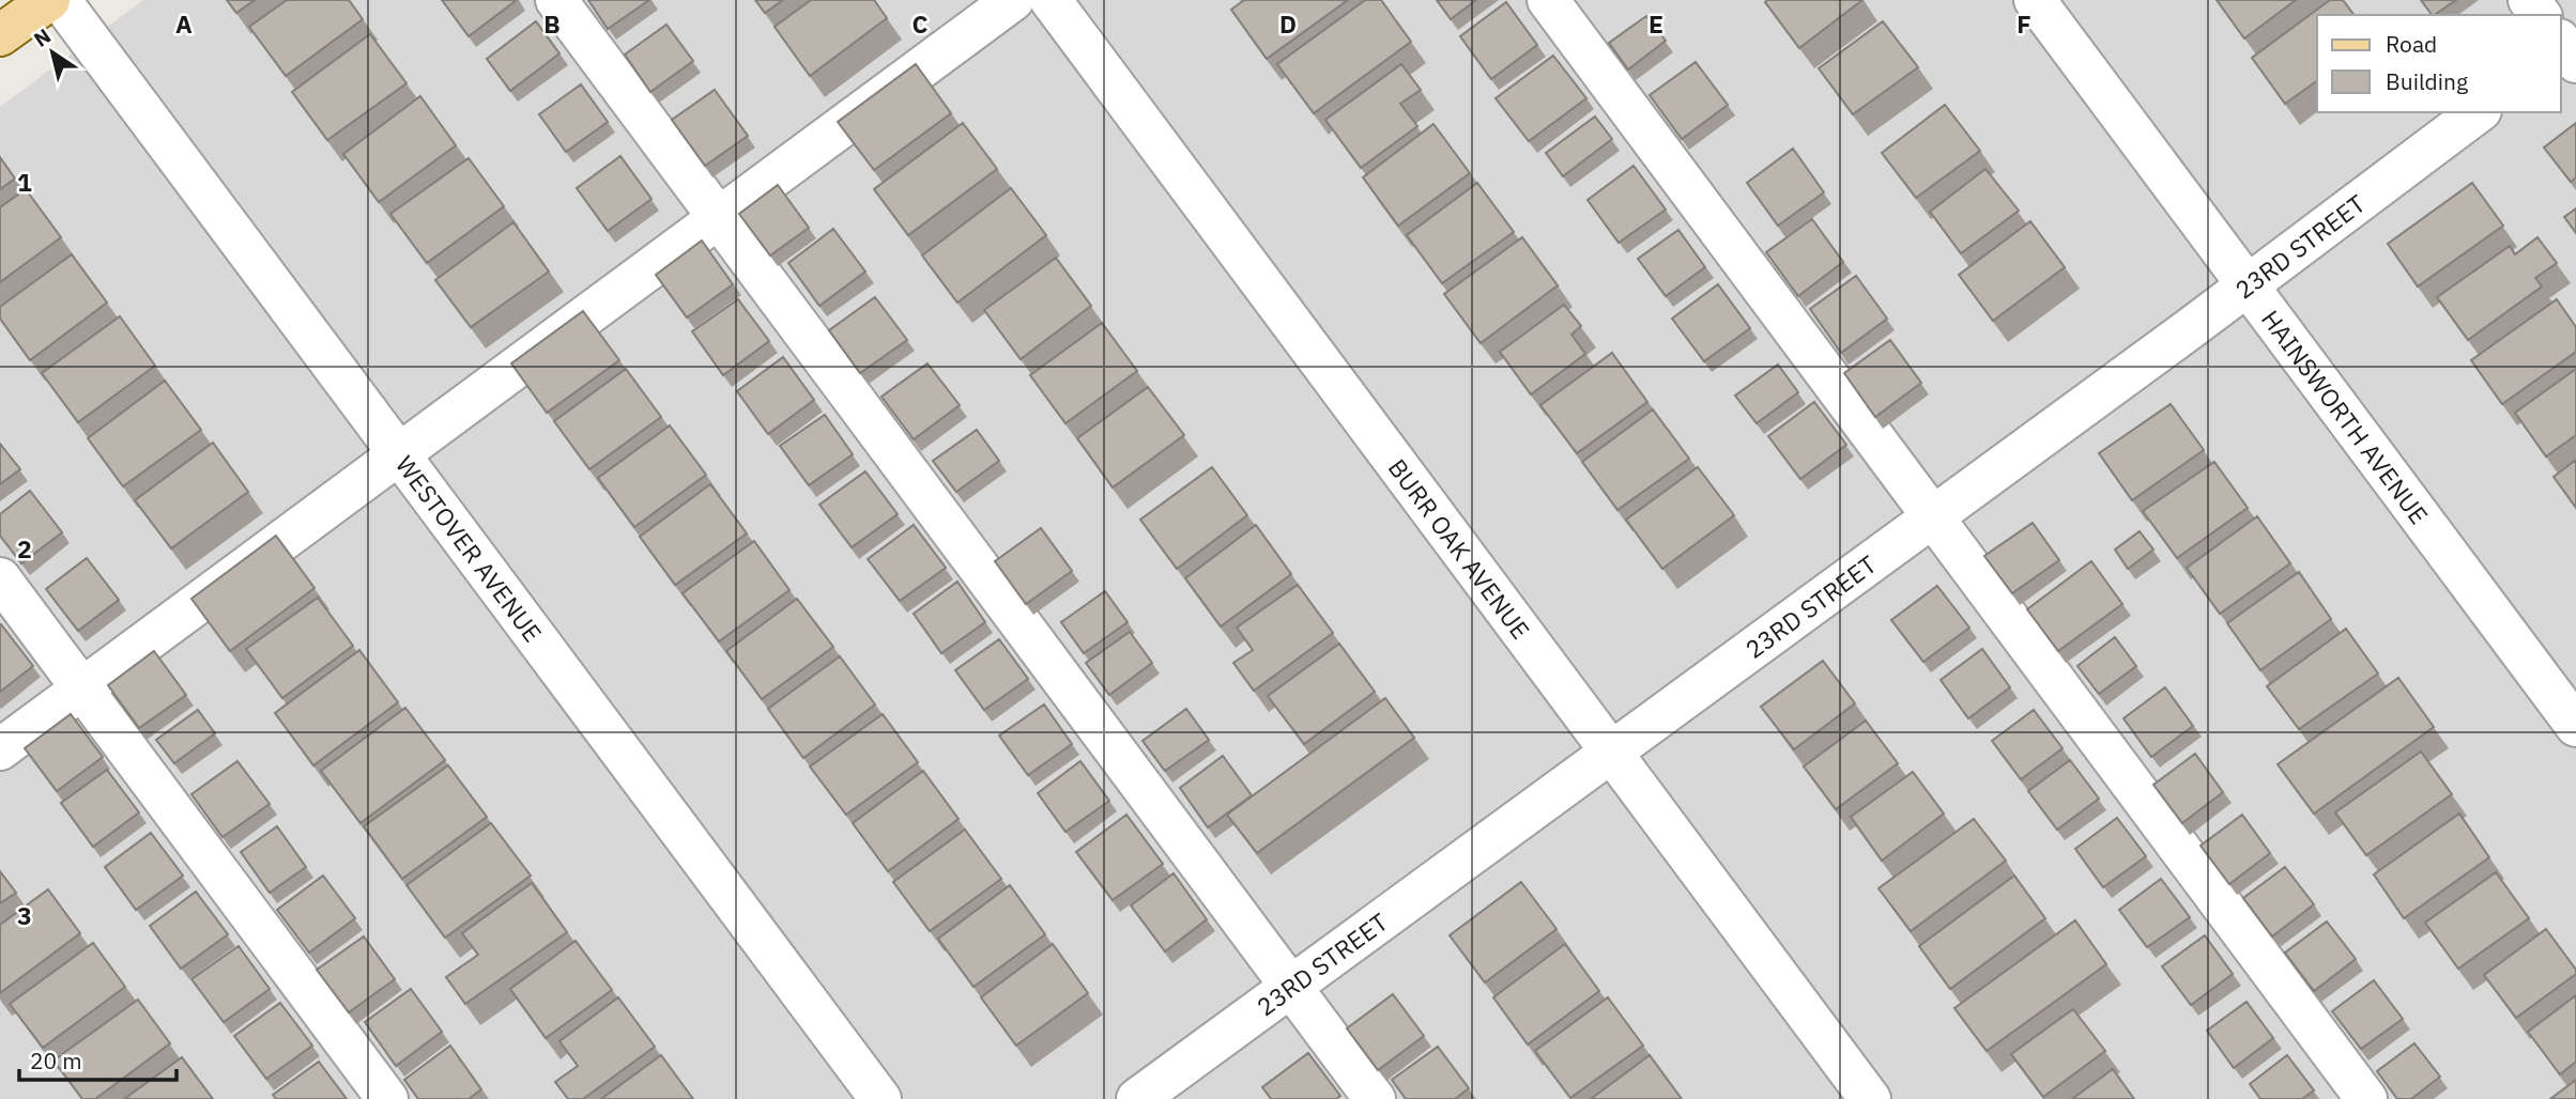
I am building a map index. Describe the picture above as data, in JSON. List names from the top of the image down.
{
  "streets": {
    "street": [
      "23RD STREET",
      "HAINSWORTH AVENUE",
      "WESTOVER AVENUE",
      "BURR OAK AVENUE"
    ]
  },
  "crossings": [
    ["23RD STREET", "HAINSWORTH AVENUE"],
    ["23RD STREET", "BURR OAK AVENUE"]
  ],
  "legend": ["Road", "Building"],
  "scale_bar": "20 m",
  "north": "top left",
  "grid": {
    "columns": [
      "A",
      "B",
      "C",
      "D",
      "E",
      "F"
    ],
    "rows": ["1", "2", "3"]
  }
}
